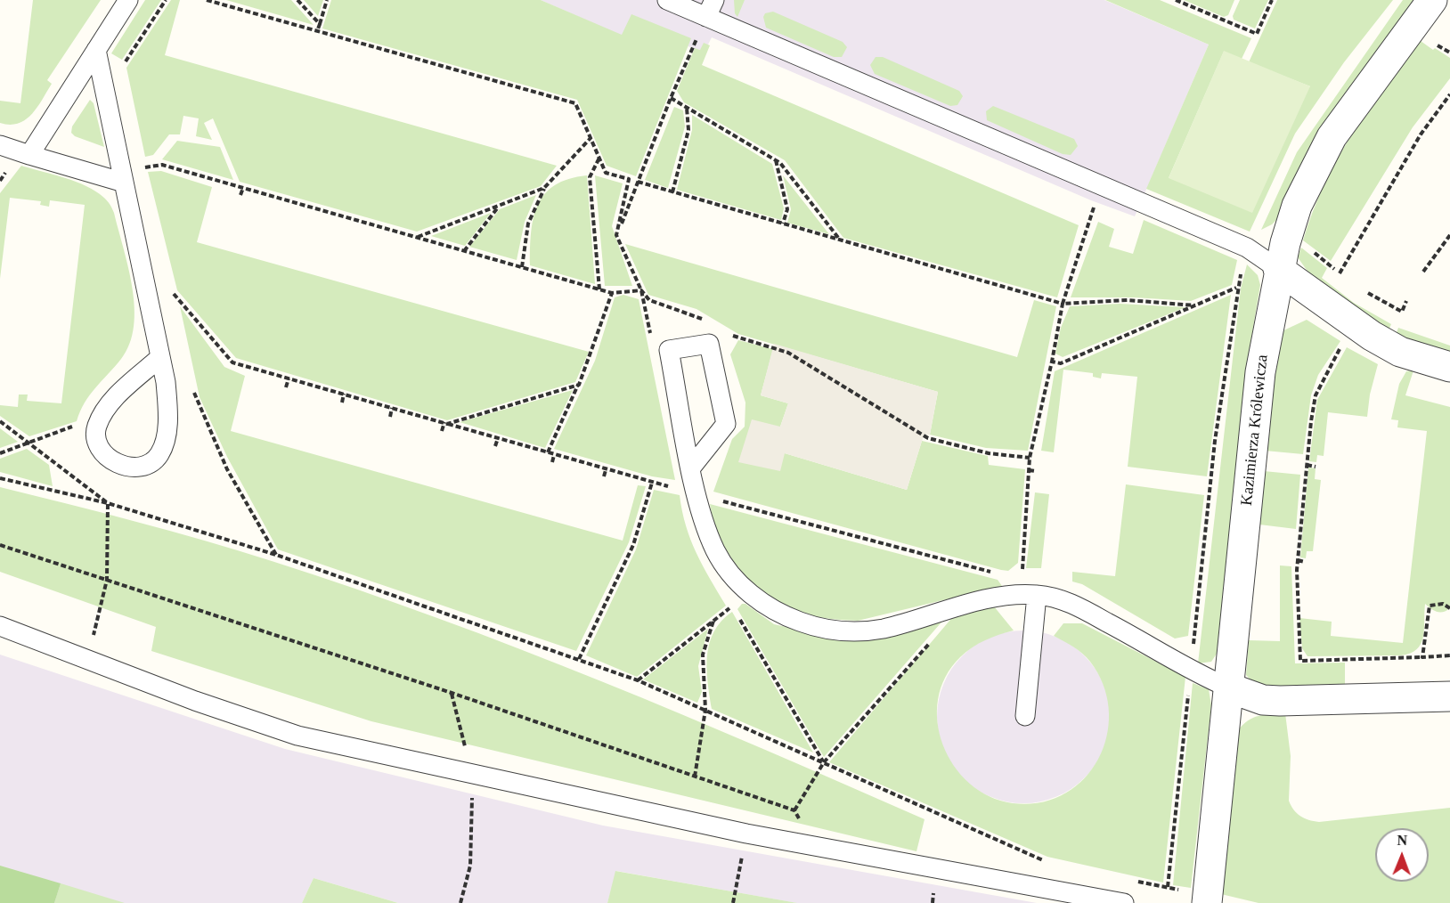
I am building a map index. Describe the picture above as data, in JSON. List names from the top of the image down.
{
  "streets": {
    "street": ["Kazimierza Królewicza"]
  },
  "north": "top"
}
